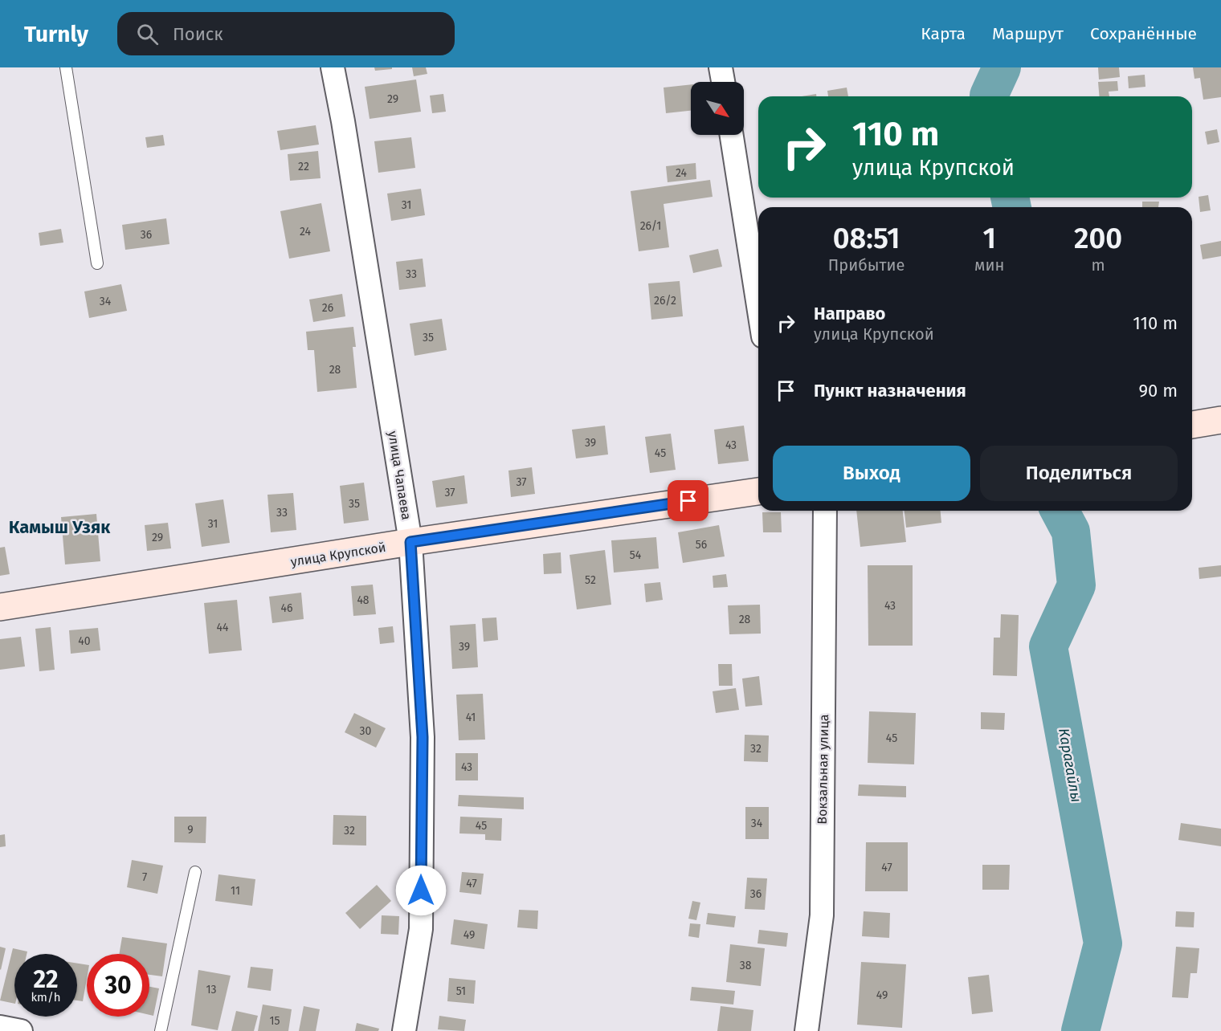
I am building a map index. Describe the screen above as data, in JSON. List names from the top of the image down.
{
  "streets": {
    "main road": ["улица Крупской"],
    "street": ["улица Чапаева", "Вокзальная улица"]
  },
  "crossings": [
    ["улица Чапаева", "улица Крупской"]
  ],
  "districts": ["Камыш Узяк"],
  "water": ["Карагайлы"],
  "house_numbers": [
    "29",
    "22",
    "24",
    "31",
    "26/1",
    "24",
    "36",
    "33",
    "26/2",
    "34",
    "26",
    "35",
    "28",
    "39",
    "43",
    "45",
    "37",
    "37",
    "35",
    "33",
    "31",
    "29",
    "56",
    "54",
    "52",
    "48",
    "43",
    "46",
    "28",
    "44",
    "40",
    "39",
    "41",
    "30",
    "45",
    "32",
    "43",
    "34",
    "45",
    "9",
    "32",
    "47",
    "7",
    "47",
    "11",
    "36",
    "49",
    "38",
    "13",
    "51",
    "49",
    "15"
  ],
  "north": "bottom right",
  "page": {
    "header": "Turnly",
    "search": "Поиск",
    "nav": ["Карта", "Маршрут", "Сохранённые"],
    "turn": ["110 m", "улица Крупской"],
    "eta": [
      "08:51",
      "Прибытие",
      "1",
      "мин",
      "200",
      "m"
    ],
    "list": [
      {
        "name": "Направо",
        "note": "улица Крупской",
        "value": "110 m"
      },
      {
        "name": "Пункт назначения",
        "value": "90 m"
      }
    ],
    "buttons": ["Выход", "Поделиться"],
    "speed": "22 km/h",
    "limit": "30"
  }
}
